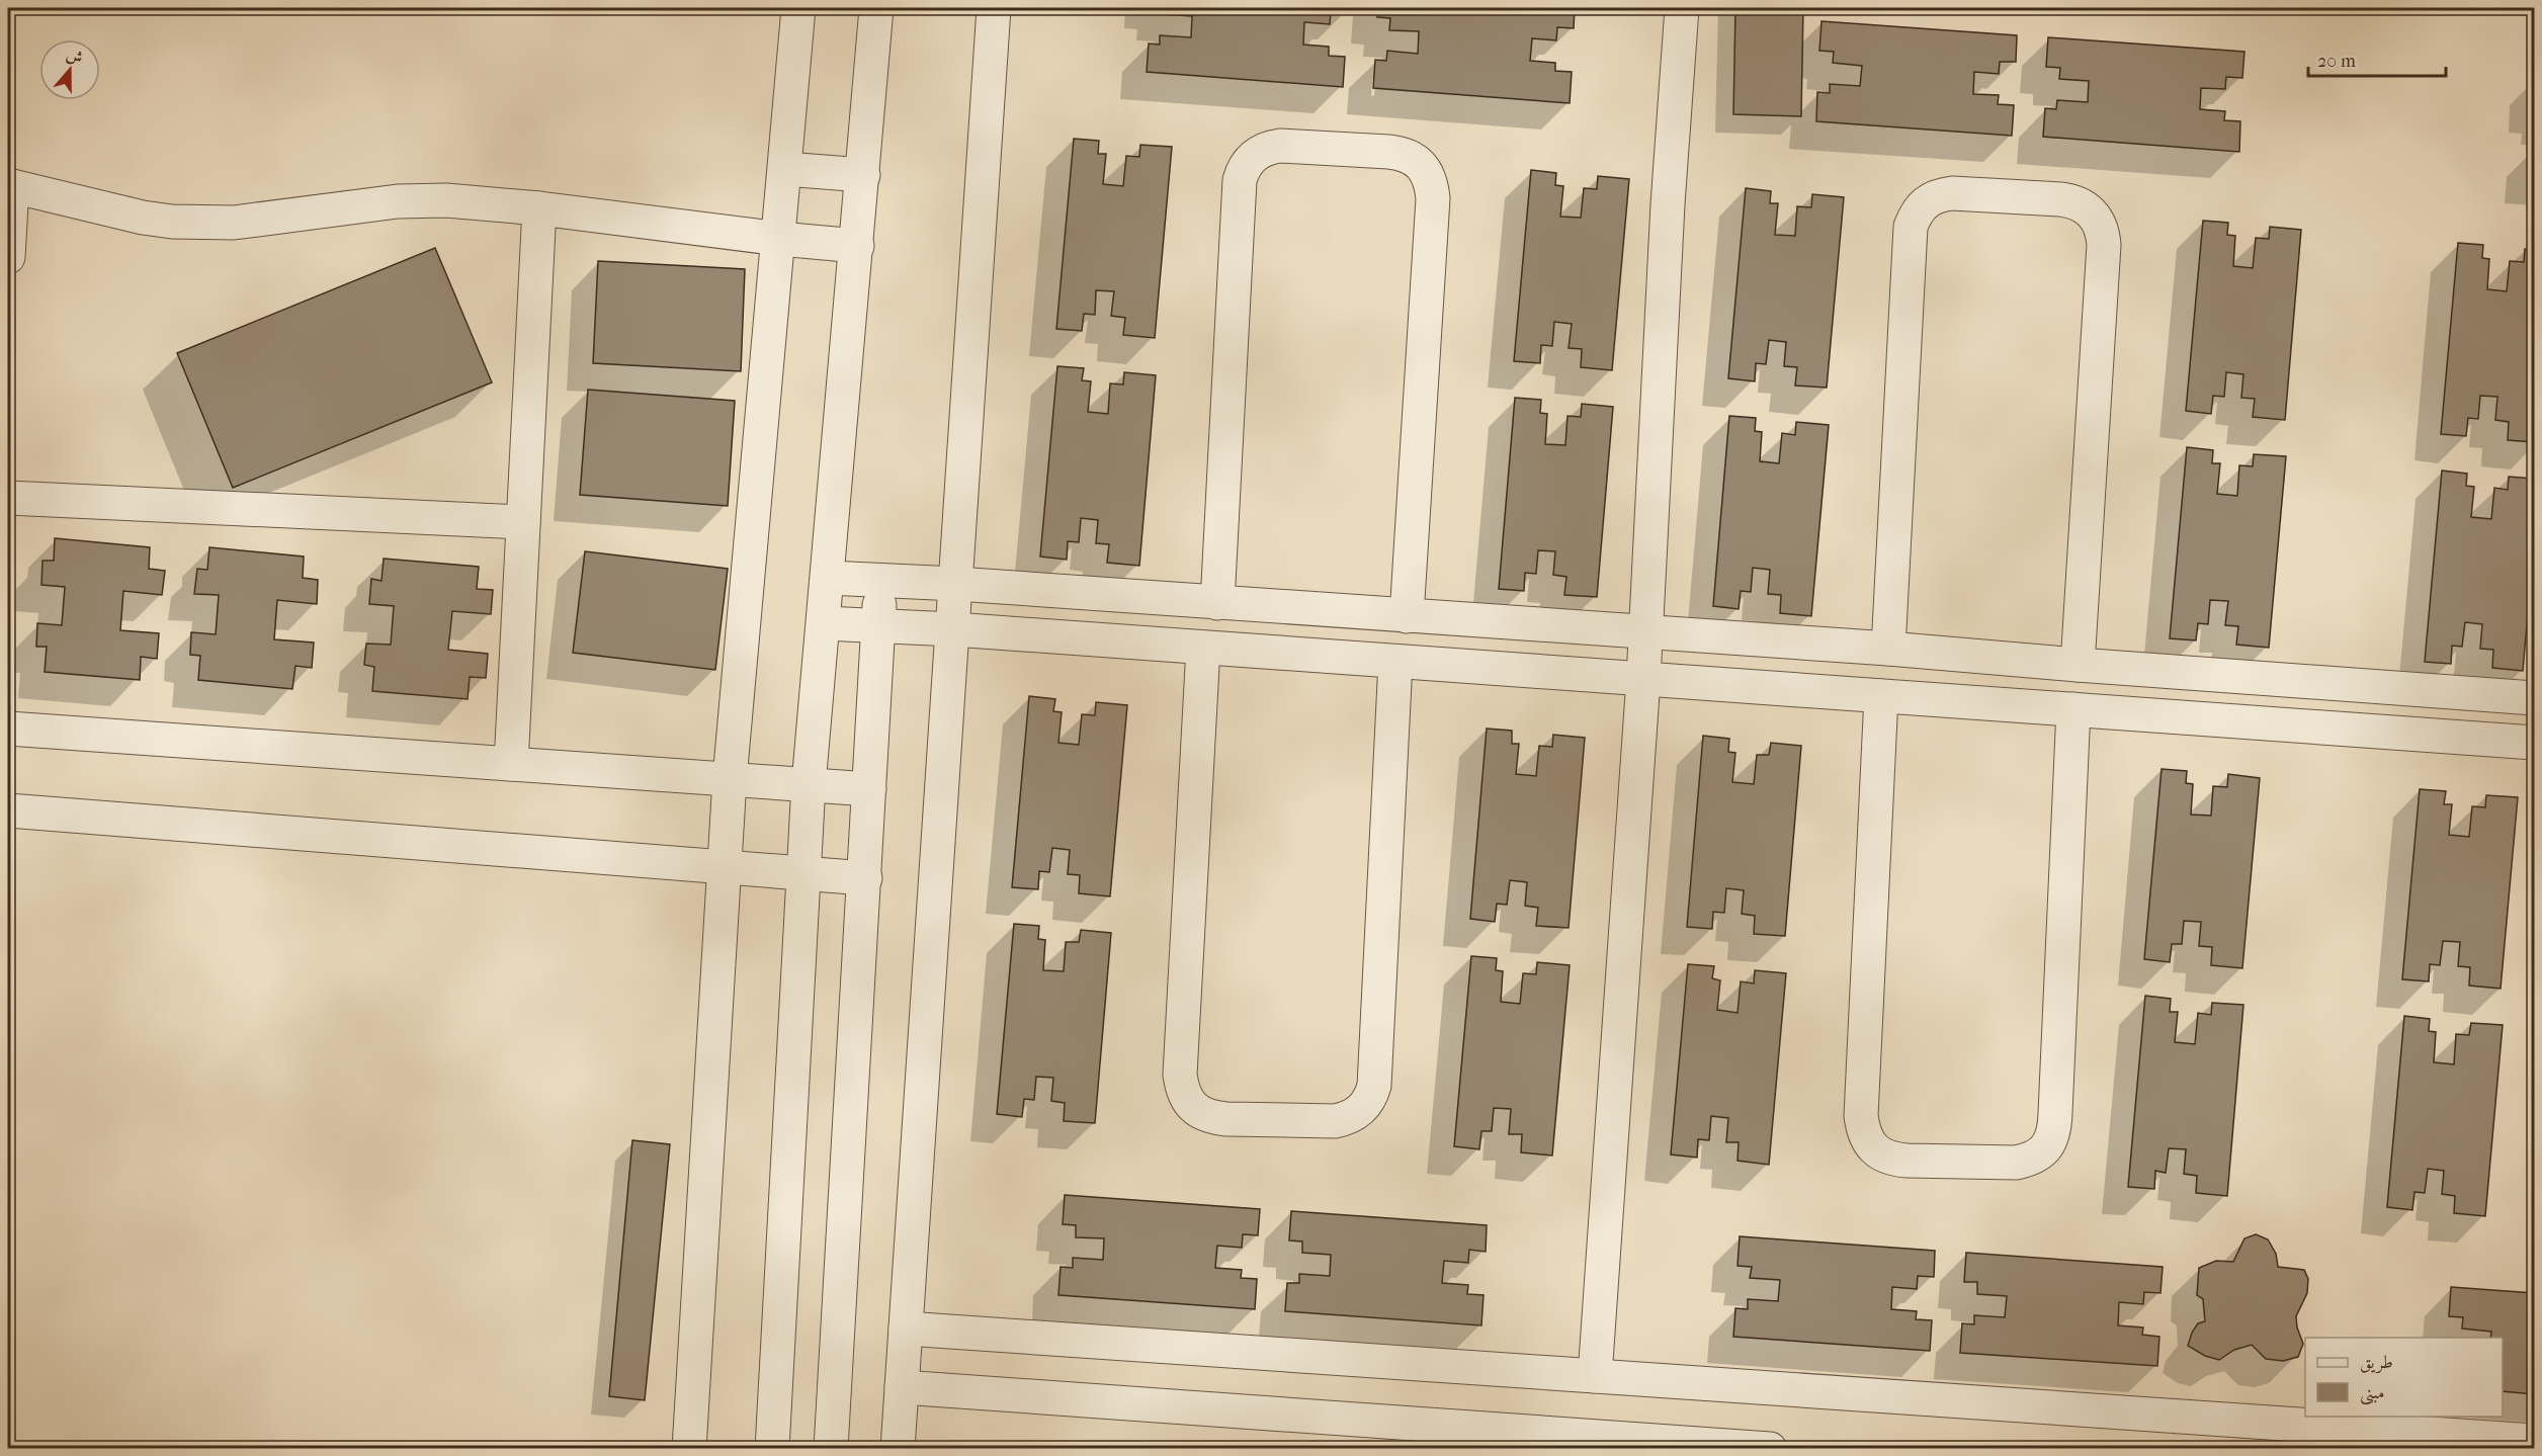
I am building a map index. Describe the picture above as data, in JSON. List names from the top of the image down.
{
  "legend": ["طريق", "مبنى"],
  "scale_bar": "20 m",
  "north": "top"
}
